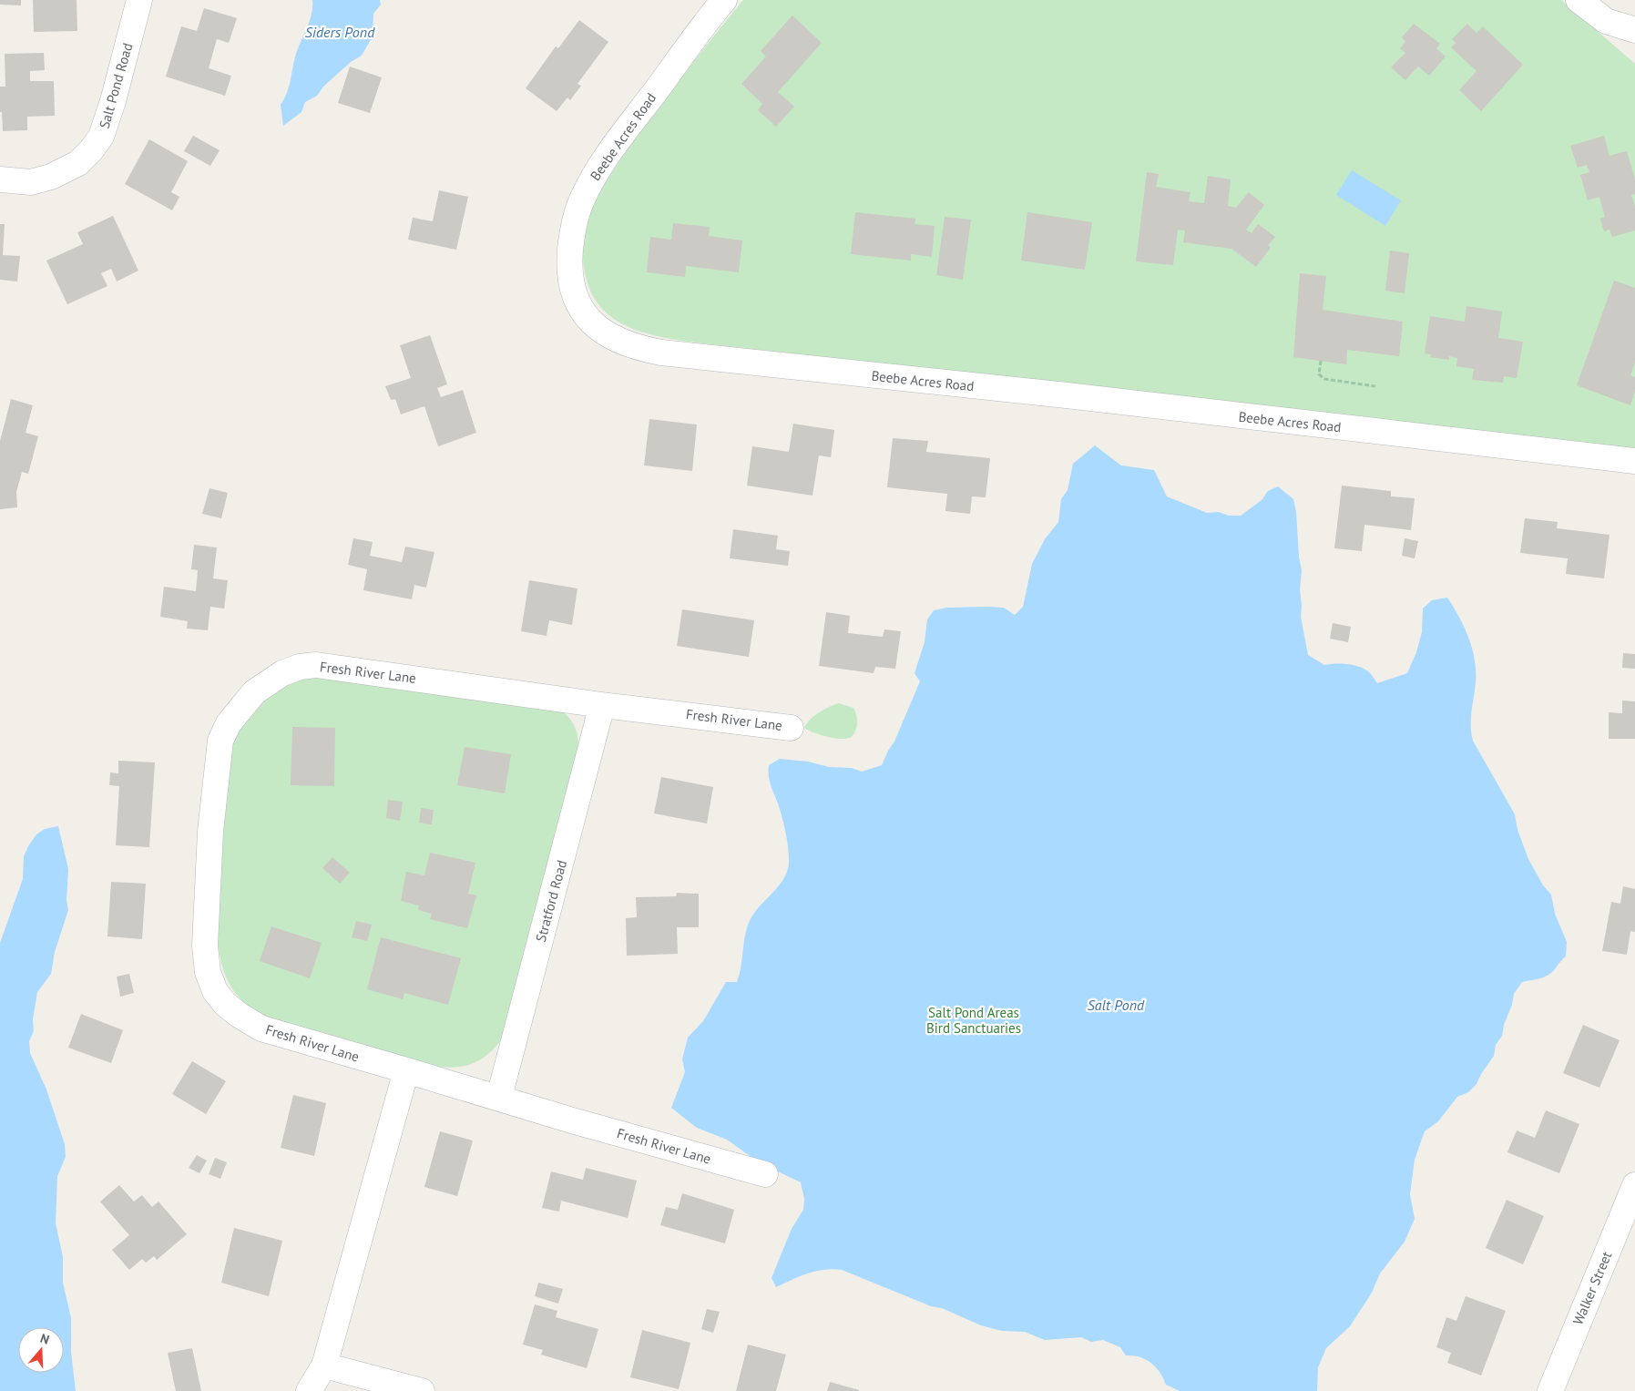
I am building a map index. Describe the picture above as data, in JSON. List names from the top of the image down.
{
  "streets": {
    "street": [
      "Salt Pond Road",
      "Beebe Acres Road",
      "Fresh River Lane",
      "Stratford Road",
      "Walker Street"
    ]
  },
  "crossings": [
    ["Fresh River Lane", "Stratford Road"]
  ],
  "water": ["Siders Pond", "Salt Pond"],
  "parks": ["Salt Pond Areas Bird Sanctuaries"],
  "north": "top"
}
